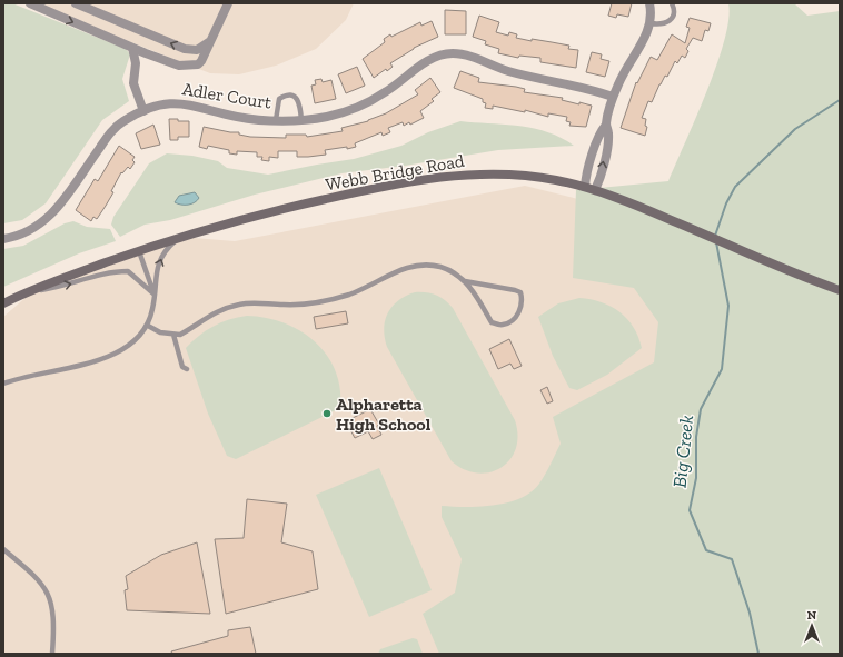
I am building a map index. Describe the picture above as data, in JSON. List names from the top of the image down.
{
  "streets": {
    "street": ["Adler Court", "Webb Bridge Road"]
  },
  "water": ["Big Creek"],
  "places": ["Alpharetta High School"],
  "north": "top"
}
